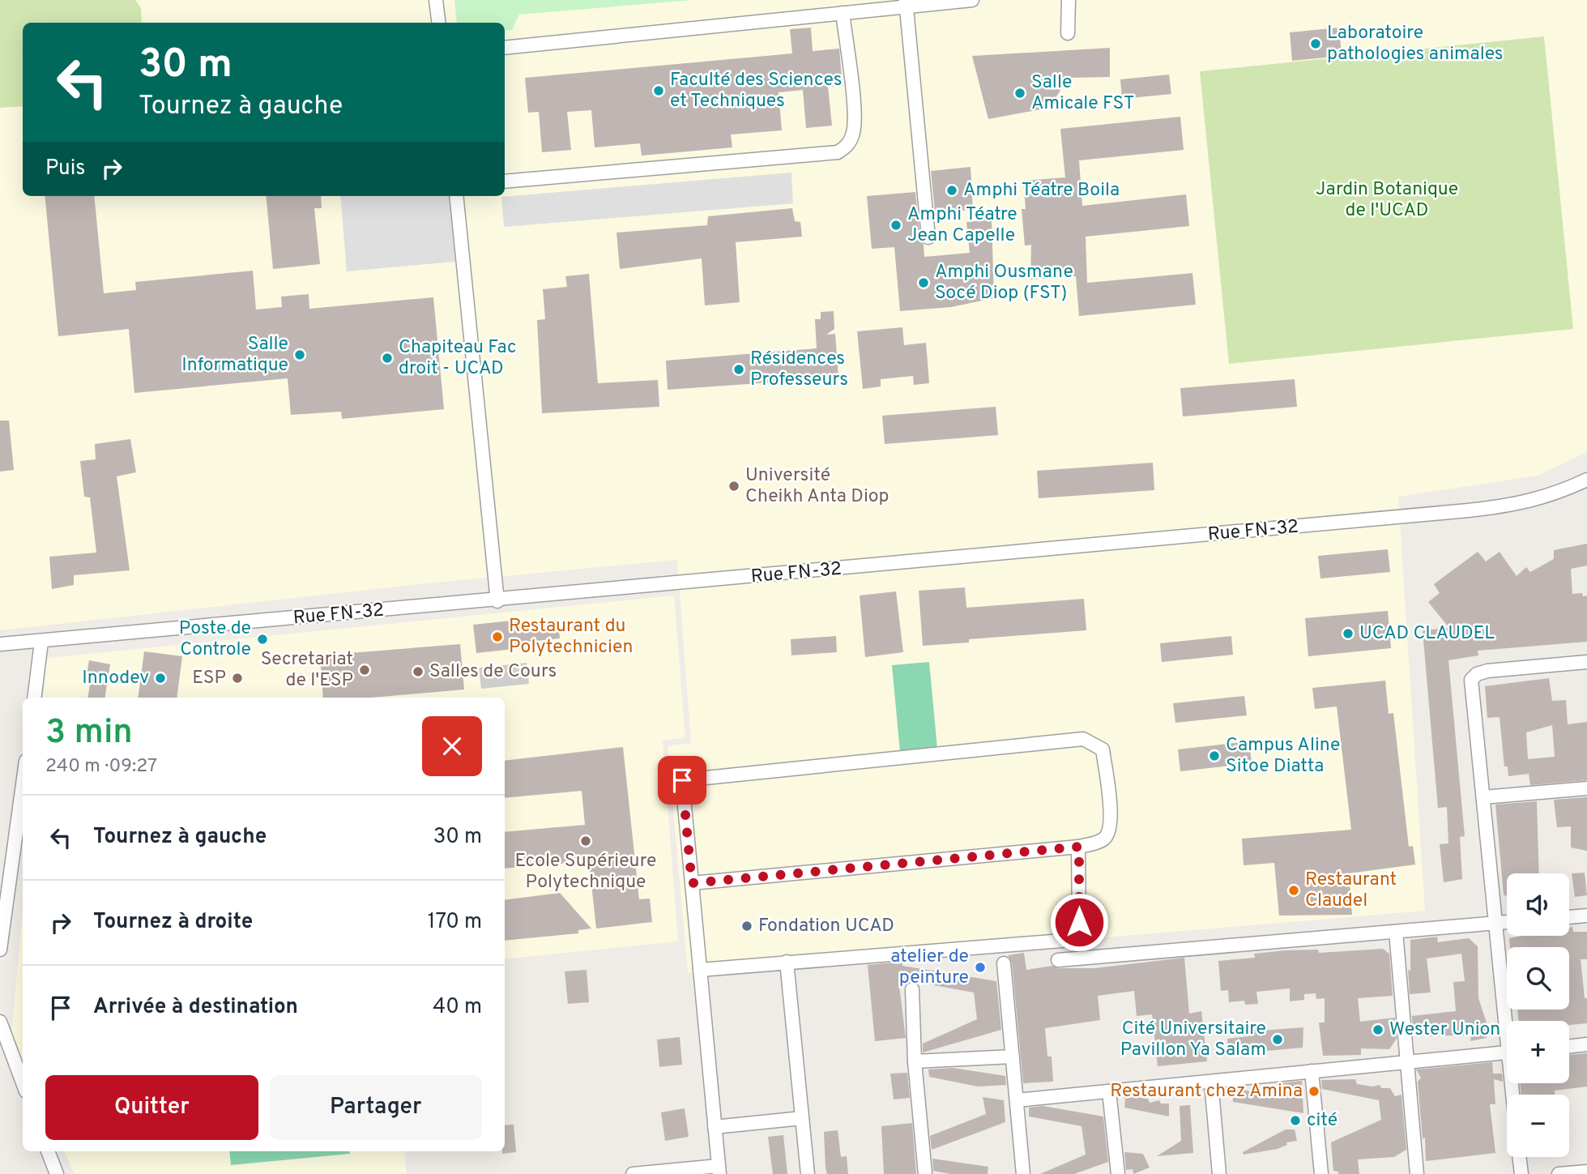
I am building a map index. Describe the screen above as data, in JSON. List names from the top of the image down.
{
  "streets": {
    "street": ["Rue FN-32"]
  },
  "parks": ["Jardin Botanique de l'UCAD"],
  "places": [
    "Laboratoire pathologies animales",
    "Faculté des Sciences et Techniques",
    "Salle Amicale FST",
    "Amphi Téatre Boila",
    "Amphi Téatre Jean Capelle",
    "Amphi Ousmane Socé Diop (FST)",
    "Salle Informatique",
    "Chapiteau Fac droit - UCAD",
    "Résidences Professeurs",
    "Université Cheikh Anta Diop",
    "UCAD CLAUDEL",
    "Restaurant du Polytechnicien",
    "Poste de Controle",
    "Secretariat de l'ESP",
    "Salles de Cours",
    "Innodev",
    "ESP",
    "Campus Aline Sitoe Diatta",
    "Ecole Supérieure Polytechnique",
    "Restaurant Claudel",
    "Fondation UCAD",
    "atelier de peinture",
    "Wester Union",
    "Cité Universitaire Pavillon Ya Salam",
    "Restaurant chez Amina",
    "cité"
  ],
  "page": {
    "turn": ["30 m", "Tournez à gauche"],
    "then": "Puis",
    "heading": ["3 min", "240 m · 09:27"],
    "list": [
      {
        "name": "Tournez à gauche",
        "value": "30 m"
      },
      {
        "name": "Tournez à droite",
        "value": "170 m"
      },
      {
        "name": "Arrivée à destination",
        "value": "40 m"
      }
    ],
    "map_buttons": ["+", "−"],
    "buttons": ["Quitter", "Partager"]
  }
}
